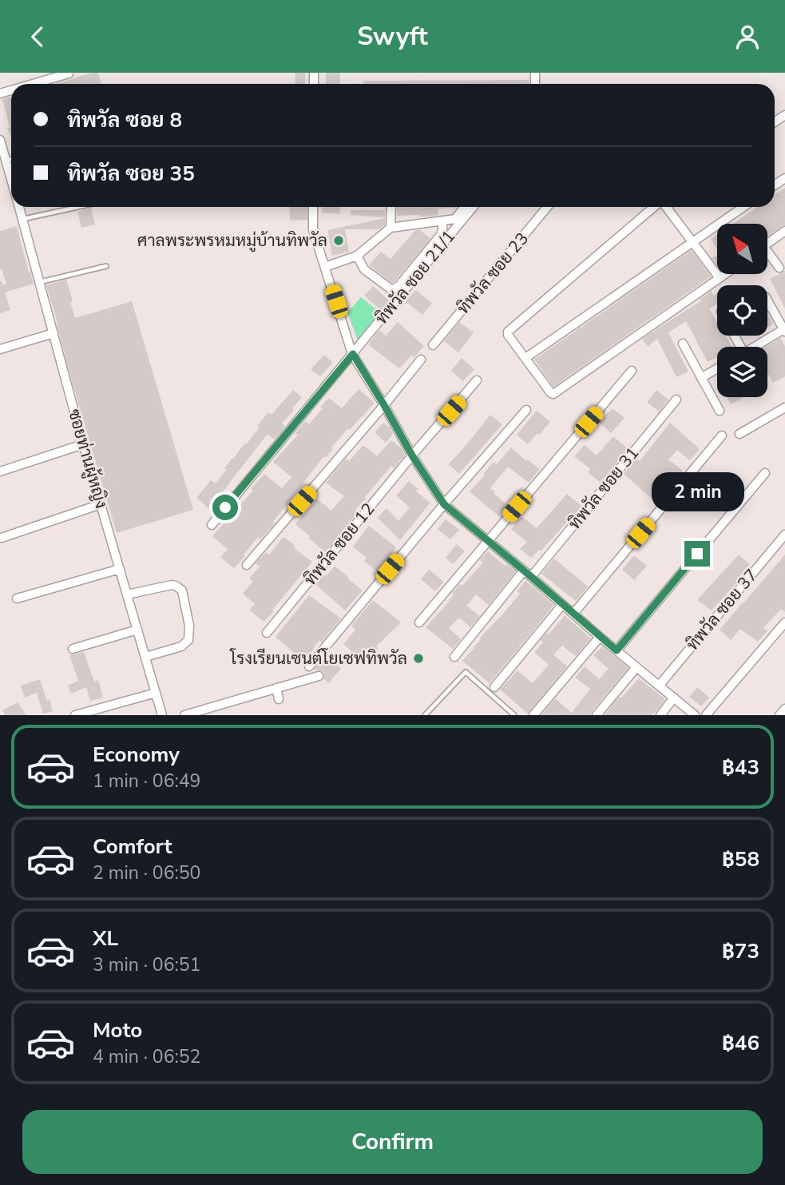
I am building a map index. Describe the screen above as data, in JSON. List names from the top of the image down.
{
  "streets": {
    "street": [
      "ทิพวัล ซอย 23",
      "ทิพวัล ซอย 21/1",
      "ซอยท่านผู้หญิง",
      "ทิพวัล ซอย 31",
      "ทิพวัล ซอย 12",
      "ทิพวัล ซอย 37"
    ]
  },
  "places": ["ศาลพระพรหมหมู่บ้านทิพวัล", "โรงเรียนเซนต์โยเซฟทิพวัล"],
  "north": "top left",
  "page": {
    "header": "Swyft",
    "banner": ["ทิพวัล ซอย 8", "ทิพวัล ซอย 35"],
    "bubble": "2 min",
    "list": [
      {
        "name": "Economy",
        "note": "1 min · 06:49",
        "value": "฿43"
      },
      {
        "name": "Comfort",
        "note": "2 min · 06:50",
        "value": "฿58"
      },
      {
        "name": "XL",
        "note": "3 min · 06:51",
        "value": "฿73"
      },
      {
        "name": "Moto",
        "note": "4 min · 06:52",
        "value": "฿46"
      }
    ],
    "buttons": "Confirm"
  }
}
